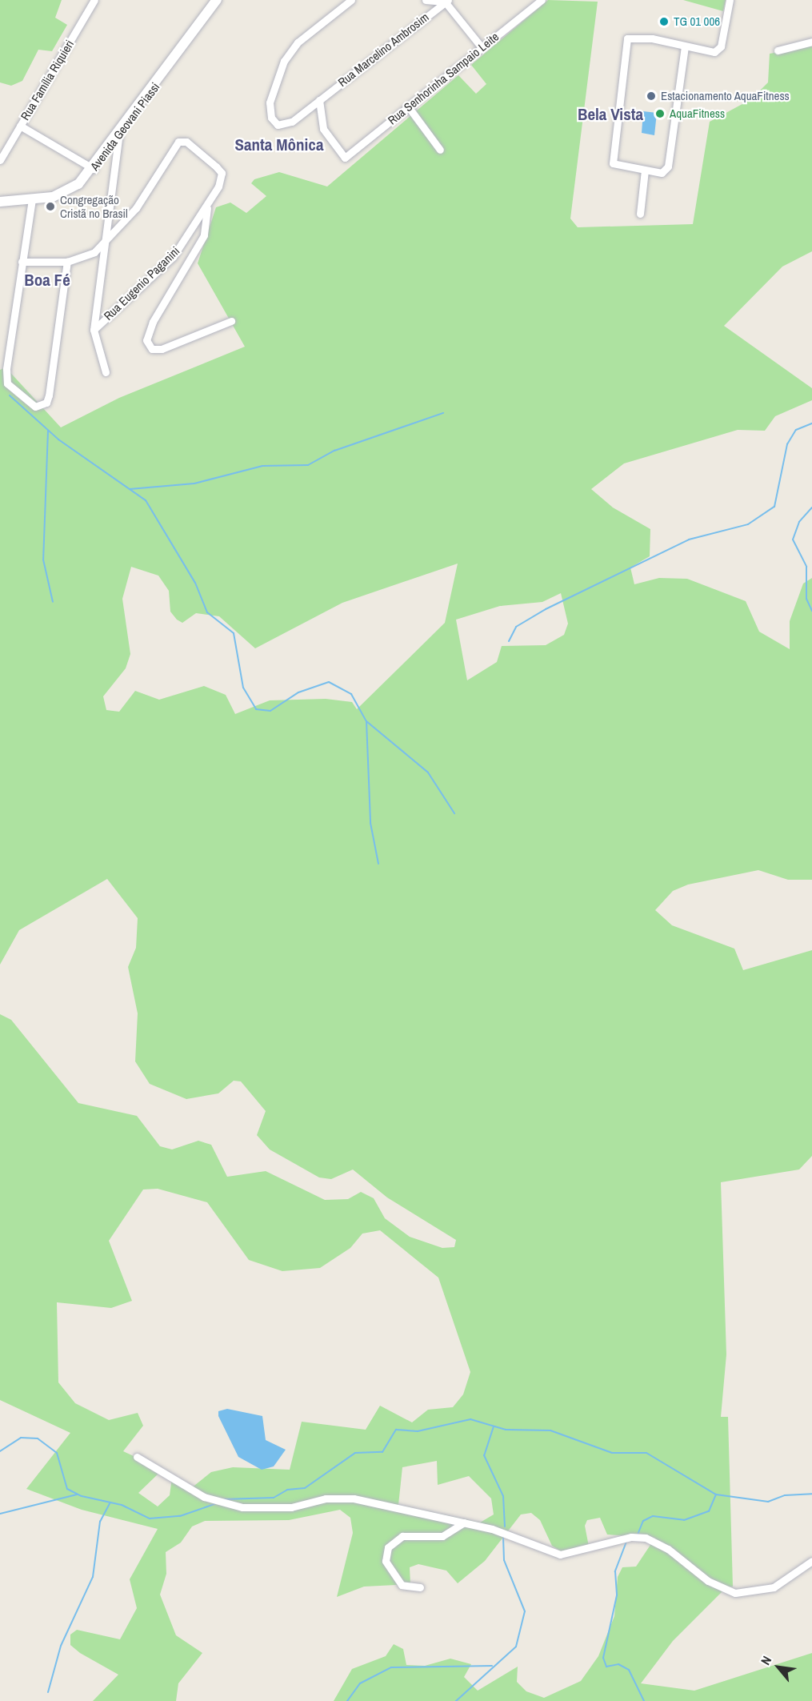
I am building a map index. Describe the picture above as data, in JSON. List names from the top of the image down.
{
  "streets": {
    "main road": ["Avenida Geovani Piassi"],
    "street": [
      "Rua Marcelino Ambrosim",
      "Rua Senhorinha Sampaio Leite",
      "Rua Família Riquieri",
      "Rua Eugenio Paganini"
    ]
  },
  "crossings": [
    ["Rua Marcelino Ambrosim", "Rua Senhorinha Sampaio Leite"]
  ],
  "districts": ["Bela Vista", "Santa Mônica", "Boa Fé"],
  "places": [
    "TG 01 006",
    "Estacionamento AquaFitness",
    "AquaFitness",
    "Congregação Cristã no Brasil"
  ],
  "north": "top left"
}
